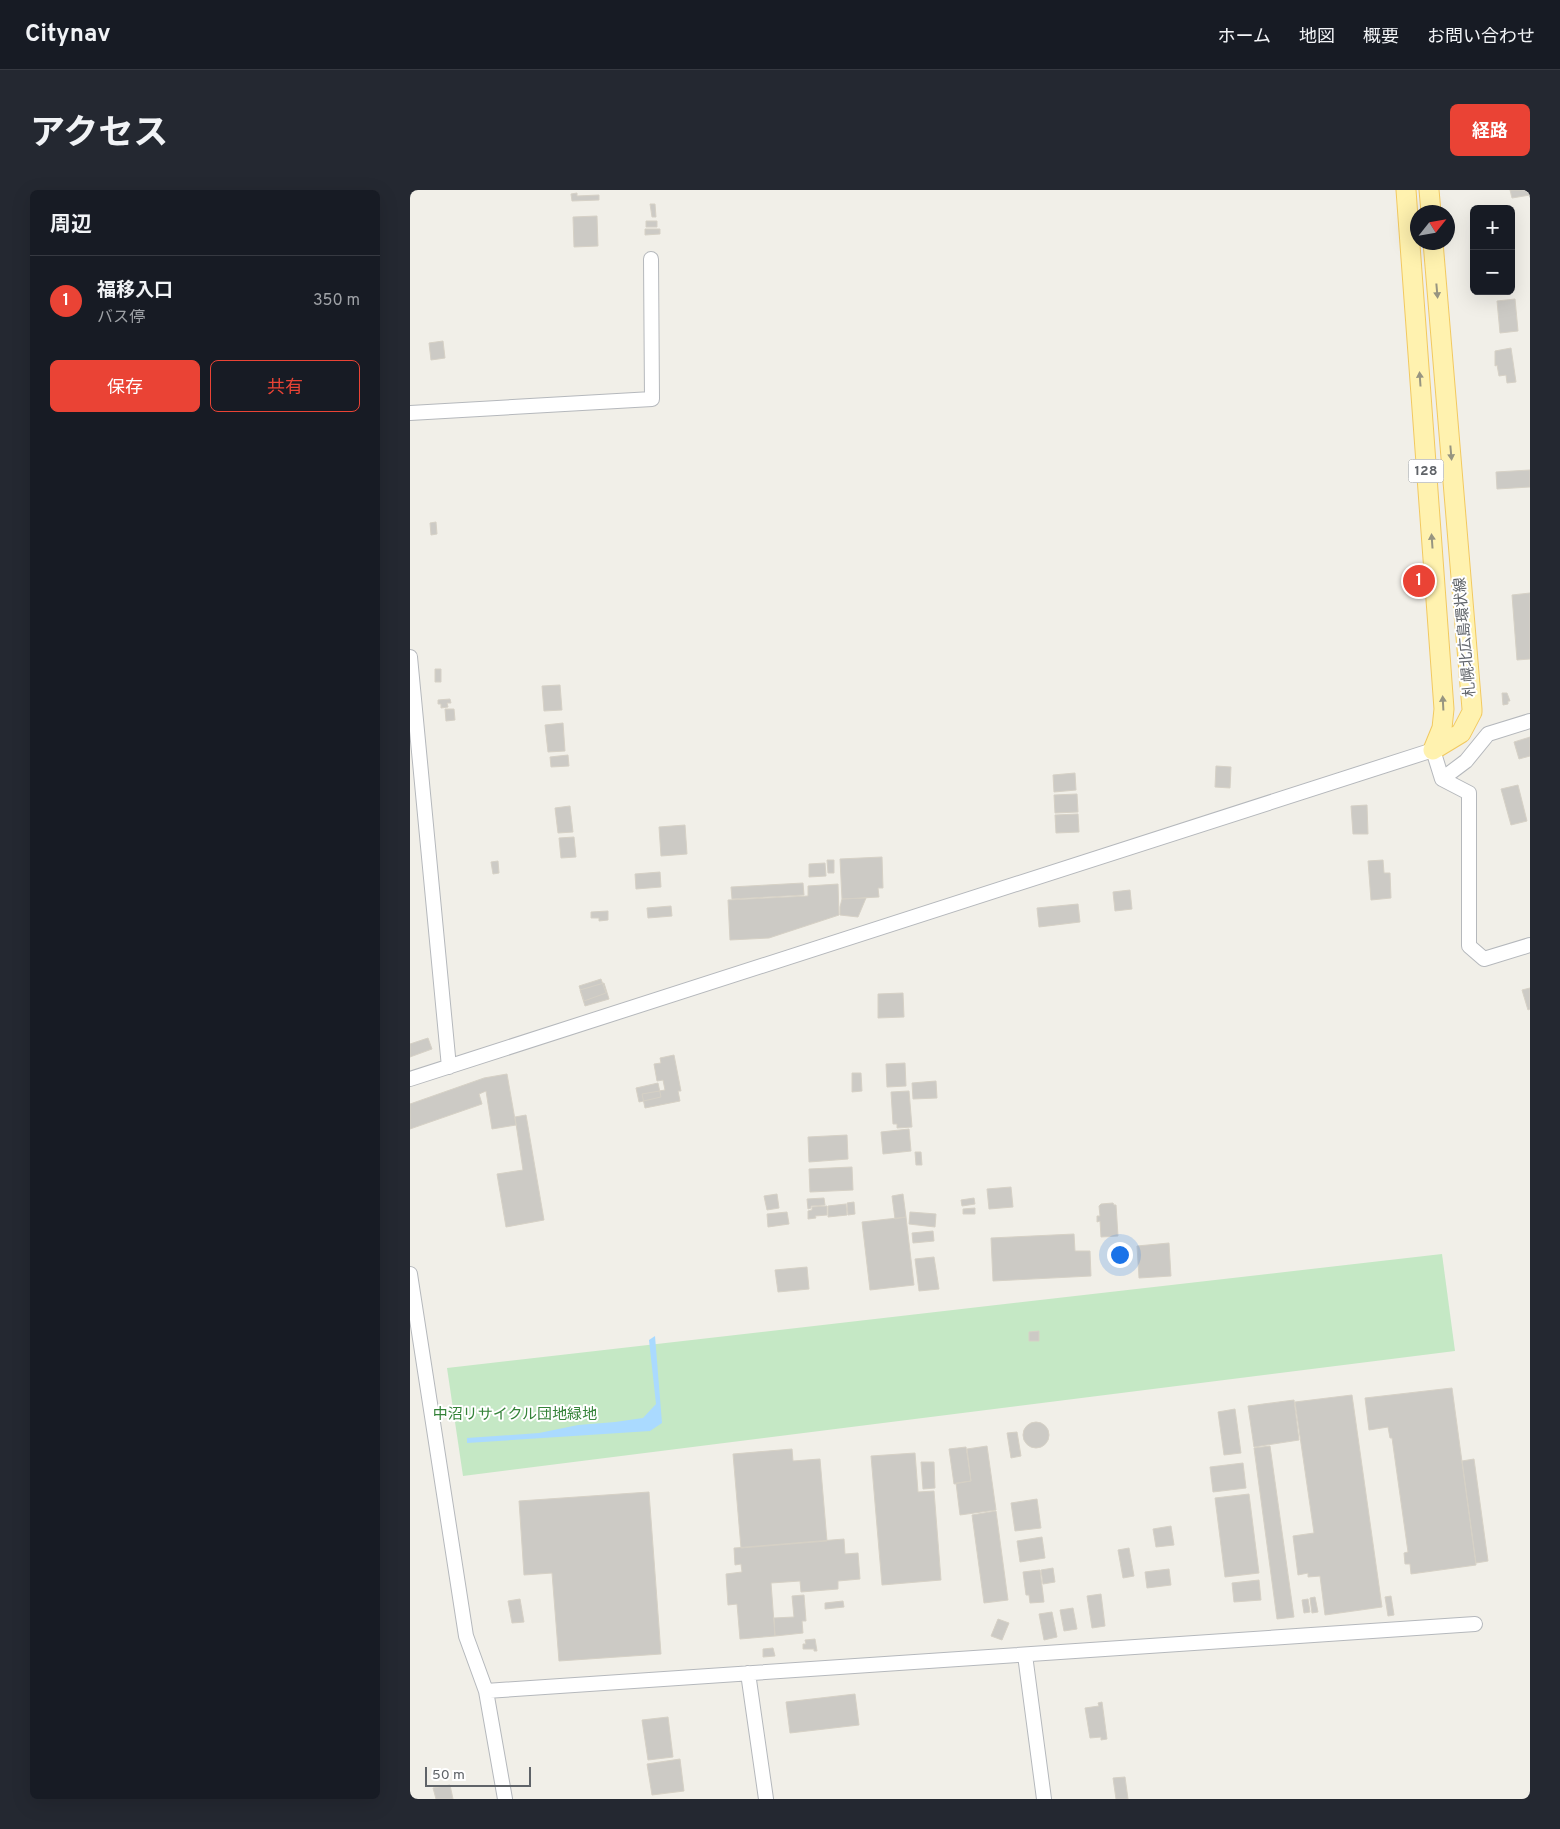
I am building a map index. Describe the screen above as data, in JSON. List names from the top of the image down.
{
  "streets": {
    "main road": ["128", "札幌北広島環状線"]
  },
  "parks": ["中沼リサイクル団地緑地"],
  "scale_bar": "50 m",
  "north": "top right",
  "page": {
    "header": "Citynav",
    "nav": [
      "ホーム",
      "地図",
      "概要",
      "お問い合わせ"
    ],
    "title": "アクセス",
    "buttons": [
      "経路",
      ["保存", "共有"]
    ],
    "heading": "周辺",
    "map_buttons": ["+", "−"],
    "list": [
      {
        "mark": "1",
        "name": "福移入口",
        "note": "バス停",
        "value": "350 m"
      }
    ],
    "pins": "1",
    "scale": "50 m"
  }
}
